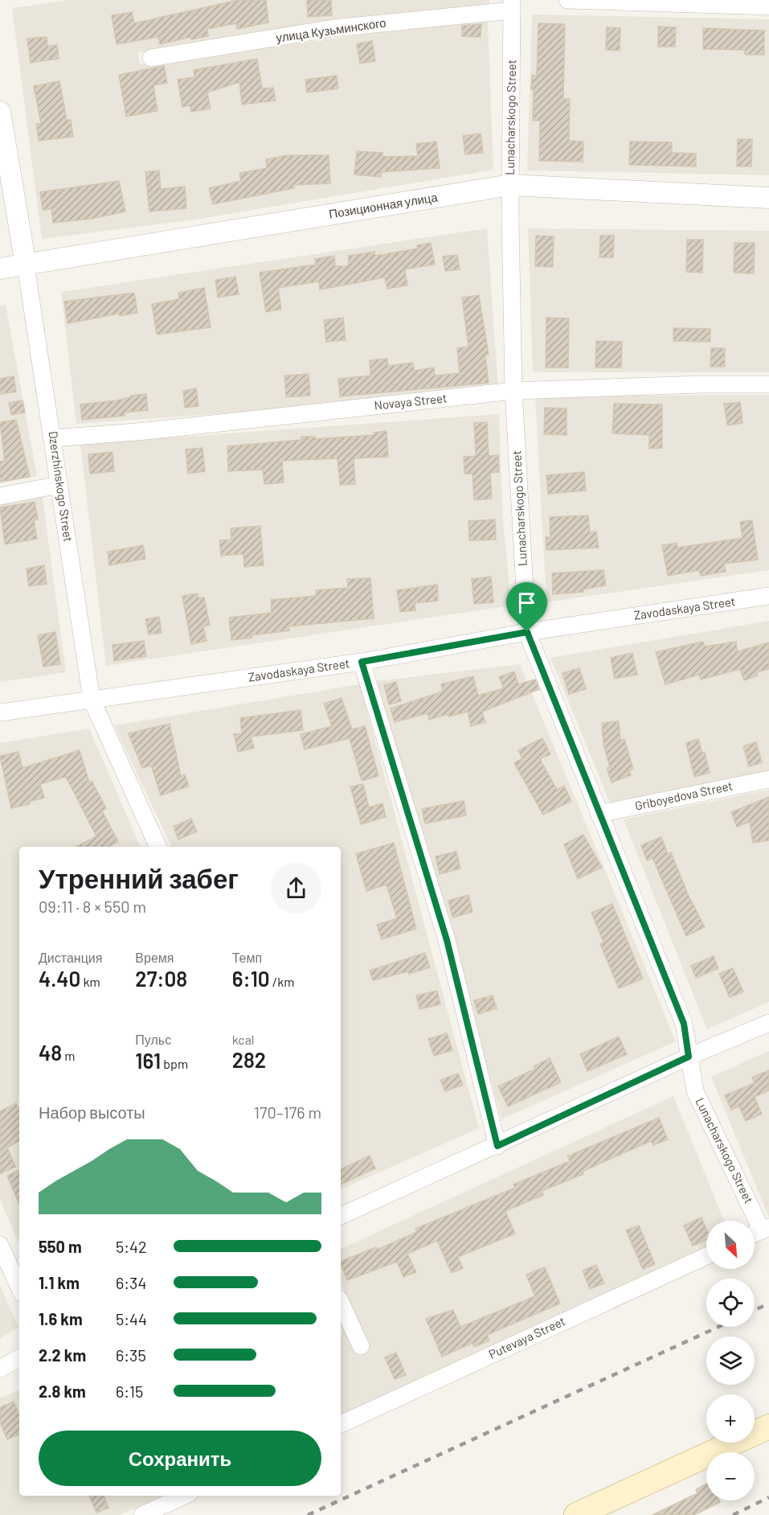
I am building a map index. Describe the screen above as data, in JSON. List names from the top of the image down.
{
  "streets": {
    "street": [
      "улица Кузьминского",
      "Lunacharskogo Street",
      "Позиционная улица",
      "Novaya Street",
      "Dzerzhinskogo Street",
      "Zavodaskaya Street",
      "Griboyedova Street",
      "Putevaya Street"
    ]
  },
  "crossings": [
    ["улица Кузьминского", "Lunacharskogo Street"],
    ["Lunacharskogo Street", "Позиционная улица"],
    ["Lunacharskogo Street", "Novaya Street"],
    ["Lunacharskogo Street", "Zavodaskaya Street"],
    ["Lunacharskogo Street", "Griboyedova Street"],
    ["Позиционная улица", "Dzerzhinskogo Street"],
    ["Novaya Street", "Dzerzhinskogo Street"],
    ["Dzerzhinskogo Street", "Zavodaskaya Street"]
  ],
  "north": "bottom right",
  "page": {
    "heading": ["Утренний забег", "09:11 · 8 × 550 m"],
    "stats": [
      ["Дистанция", "4.40 km"],
      ["Время", "27:08"],
      ["Темп", "6:10 /km"],
      ["48 m"],
      ["Пульс", "161 bpm"],
      ["kcal", "282"]
    ],
    "chart": ["Набор высоты", "170–176 m"],
    "map_buttons": ["+", "−"],
    "list": [
      {
        "name": "550 m",
        "note": "5:42"
      },
      {
        "name": "1.1 km",
        "note": "6:34"
      },
      {
        "name": "1.6 km",
        "note": "5:44"
      },
      {
        "name": "2.2 km",
        "note": "6:35"
      },
      {
        "name": "2.8 km",
        "note": "6:15"
      }
    ],
    "buttons": "Сохранить"
  }
}
